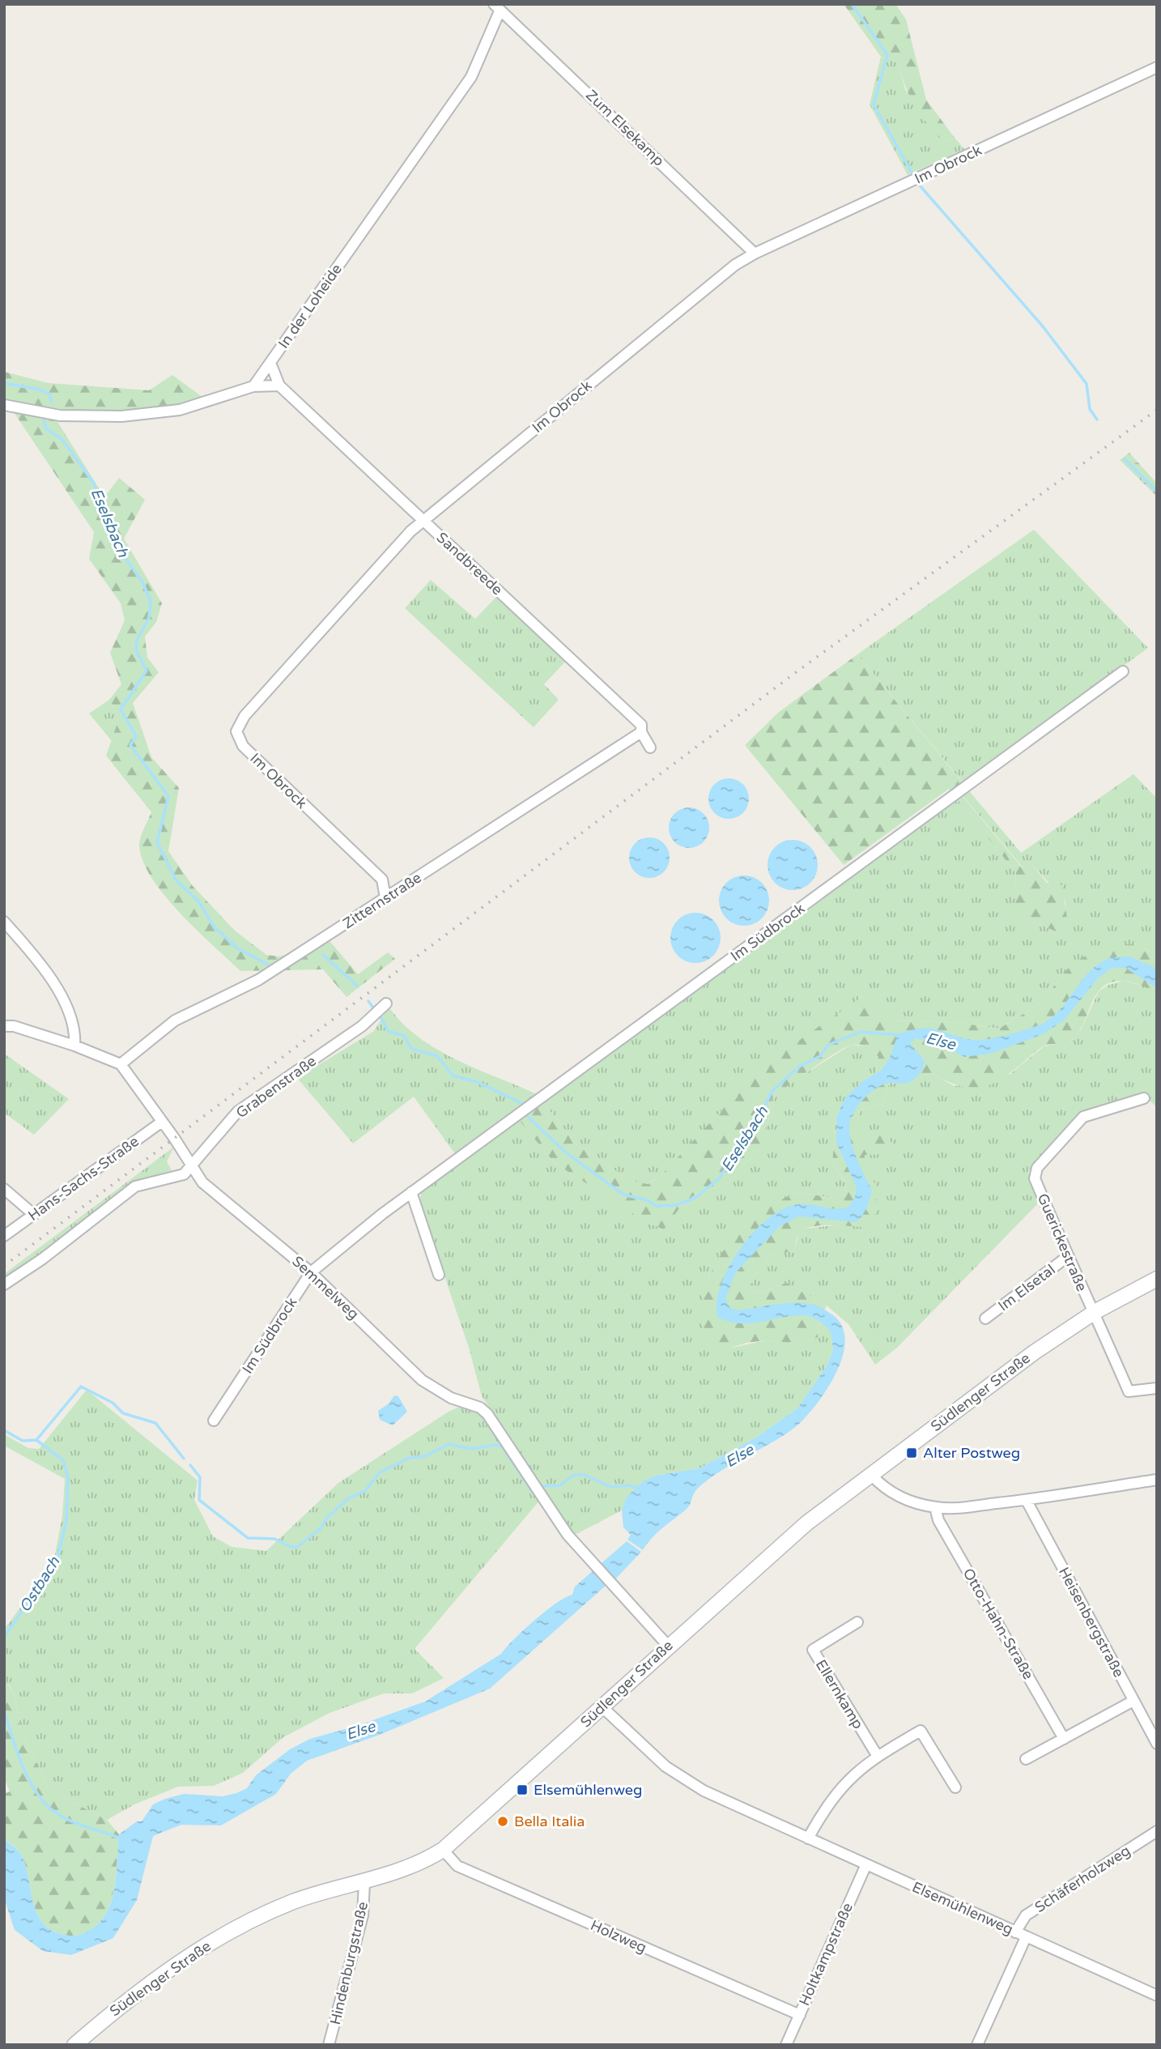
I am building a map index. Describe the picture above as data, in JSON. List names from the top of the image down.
{
  "streets": {
    "main road": ["Südlenger Straße"],
    "street": [
      "Zum Elsekamp",
      "Im Obrock",
      "In der Loheide",
      "Sandbreede",
      "Zitternstraße",
      "Im Südbrock",
      "Grabenstraße",
      "Hans-Sachs-Straße",
      "Guerickestraße",
      "Semmelweg",
      "Im Elsetal",
      "Heisenbergstraße",
      "Otto-Hahn-Straße",
      "Ellernkamp",
      "Schäferholzweg",
      "Elsemühlenweg",
      "Holzweg",
      "Holtkampstraße",
      "Hindenburgstraße"
    ]
  },
  "crossings": [
    ["Zum Elsekamp", "Im Obrock"],
    ["Zum Elsekamp", "In der Loheide"],
    ["Im Obrock", "Sandbreede"],
    ["Im Obrock", "Zitternstraße"],
    ["In der Loheide", "Sandbreede"],
    ["Sandbreede", "Zitternstraße"],
    ["Zitternstraße", "Semmelweg"],
    ["Im Südbrock", "Semmelweg"],
    ["Grabenstraße", "Semmelweg"],
    ["Hans-Sachs-Straße", "Semmelweg"],
    ["Guerickestraße", "Im Elsetal"],
    ["Guerickestraße", "Südlenger Straße"],
    ["Semmelweg", "Südlenger Straße"],
    ["Südlenger Straße", "Elsemühlenweg"],
    ["Südlenger Straße", "Holzweg"],
    ["Südlenger Straße", "Hindenburgstraße"],
    ["Schäferholzweg", "Elsemühlenweg"],
    ["Elsemühlenweg", "Holtkampstraße"],
    ["Holzweg", "Holtkampstraße"]
  ],
  "water": ["Eselsbach", "Else", "Ostbach"],
  "places": {
    "transit": ["Alter Postweg", "Elsemühlenweg"],
    "other": ["Bella Italia"]
  }
}
